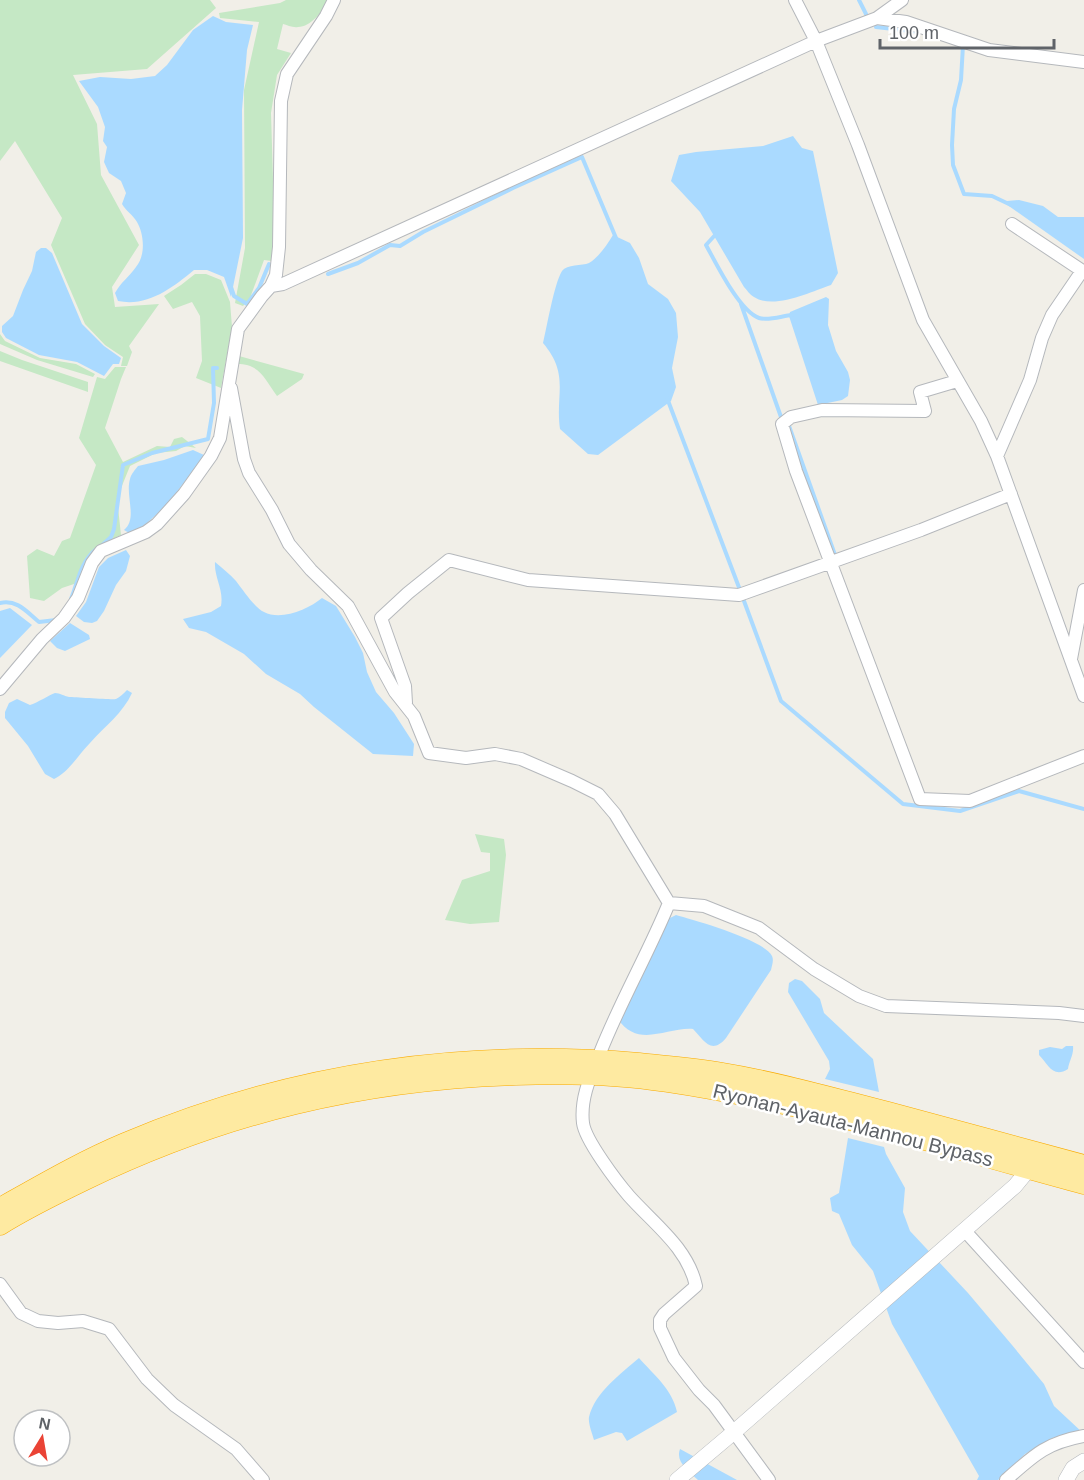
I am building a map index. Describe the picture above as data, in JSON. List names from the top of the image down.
{
  "streets": {
    "highway": ["Ryonan-Ayauta-Mannou Bypass"]
  },
  "scale_bar": "100 m",
  "north": "top"
}
